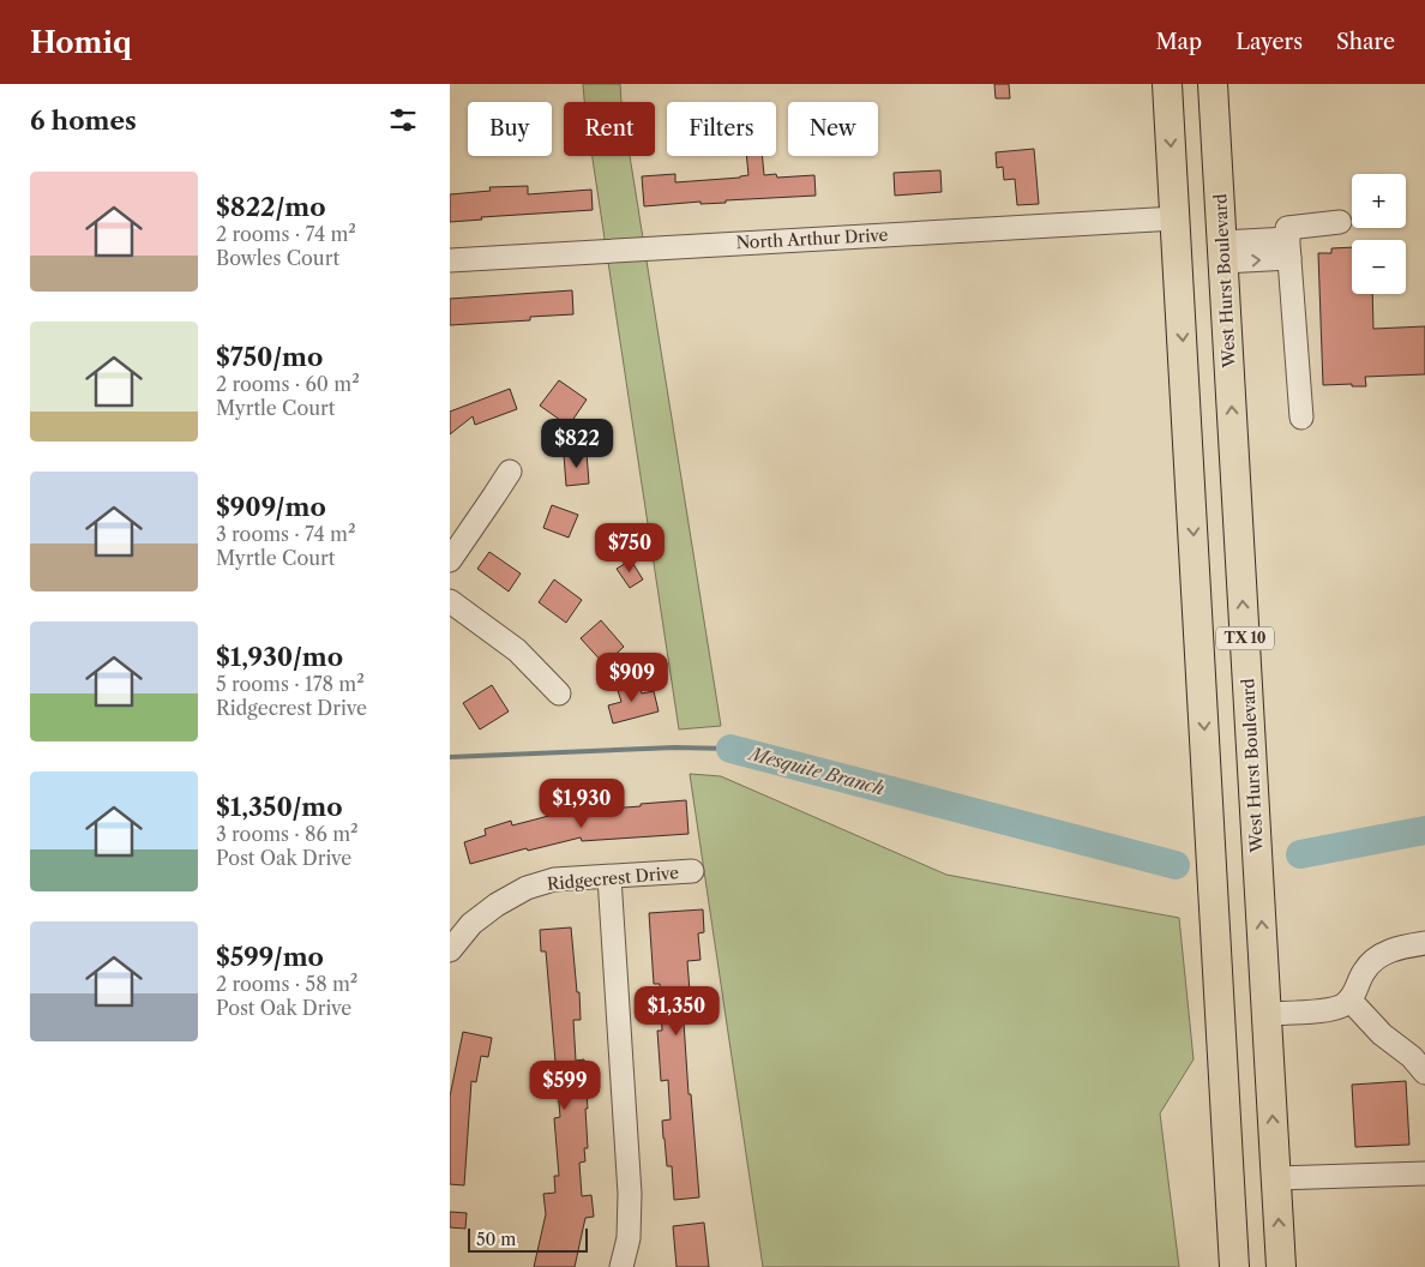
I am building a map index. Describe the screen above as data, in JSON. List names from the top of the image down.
{
  "streets": {
    "main road": ["West Hurst Boulevard", "TX 10"],
    "street": ["North Arthur Drive", "Ridgecrest Drive"]
  },
  "crossings": [
    ["North Arthur Drive", "TX 10"]
  ],
  "water": ["Mesquite Branch"],
  "scale_bar": "50 m",
  "page": {
    "header": "Homiq",
    "nav": ["Map", "Layers", "Share"],
    "heading": "6 homes",
    "chip": [
      "Buy",
      "Rent",
      "Filters",
      "New"
    ],
    "list": [
      {
        "name": "$822/mo",
        "note": "2 rooms · 74 m² · Bowles Court"
      },
      {
        "name": "$750/mo",
        "note": "2 rooms · 60 m² · Myrtle Court"
      },
      {
        "name": "$909/mo",
        "note": "3 rooms · 74 m² · Myrtle Court"
      },
      {
        "name": "$1,930/mo",
        "note": "5 rooms · 178 m² · Ridgecrest Drive"
      },
      {
        "name": "$1,350/mo",
        "note": "3 rooms · 86 m² · Post Oak Drive"
      },
      {
        "name": "$599/mo",
        "note": "2 rooms · 58 m² · Post Oak Drive"
      }
    ],
    "map_buttons": ["+", "−"],
    "price": [
      "$822",
      "$750",
      "$909",
      "$1,930",
      "$1,350",
      "$599"
    ],
    "scale": "50 m"
  }
}
